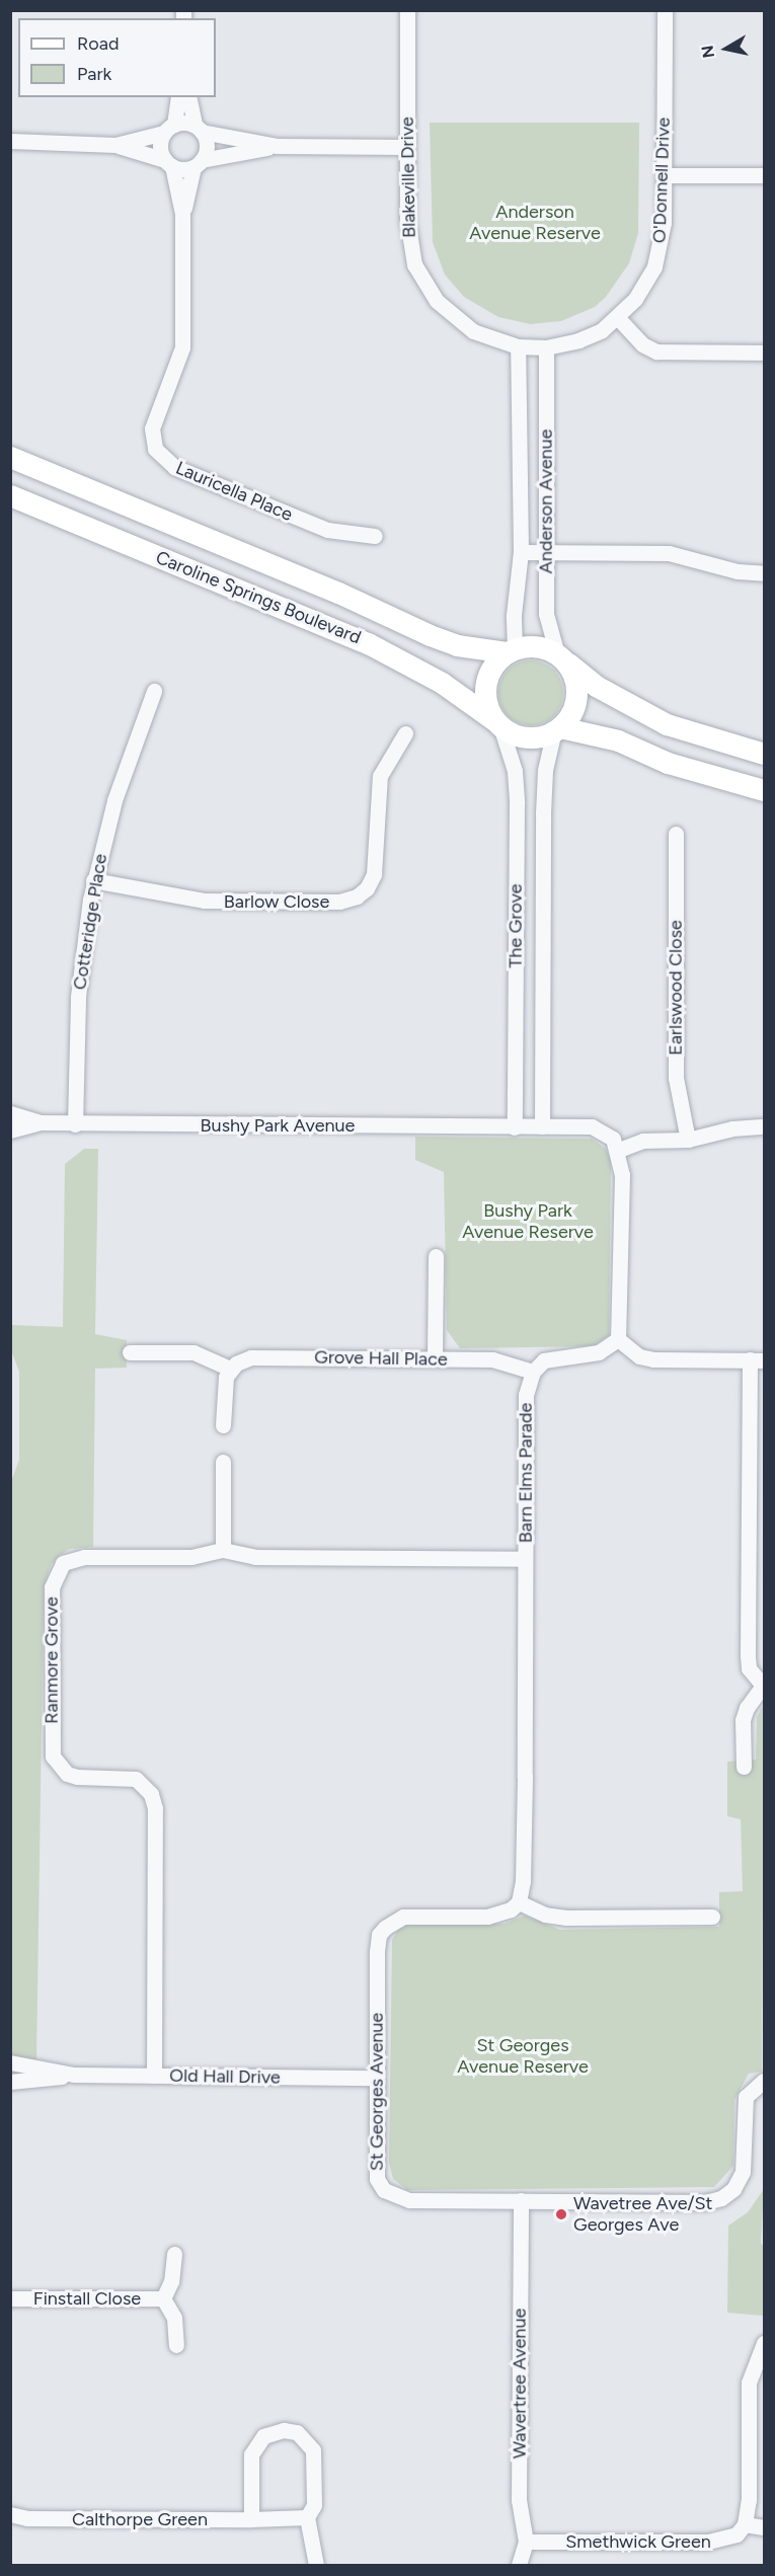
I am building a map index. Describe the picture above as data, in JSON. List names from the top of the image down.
{
  "streets": {
    "main road": ["Caroline Springs Boulevard"],
    "street": [
      "Blakeville Drive",
      "O'Donnell Drive",
      "Lauricella Place",
      "Anderson Avenue",
      "Barlow Close",
      "Cotteridge Place",
      "The Grove",
      "Earlswood Close",
      "Bushy Park Avenue",
      "Grove Hall Place",
      "Barn Elms Parade",
      "Ranmore Grove",
      "Old Hall Drive",
      "St Georges Avenue",
      "Finstall Close",
      "Wavertree Avenue",
      "Calthorpe Green",
      "Smethwick Green"
    ]
  },
  "crossings": [
    ["Blakeville Drive", "O'Donnell Drive"],
    ["Blakeville Drive", "Anderson Avenue"],
    ["O'Donnell Drive", "Anderson Avenue"],
    ["Anderson Avenue", "Caroline Springs Boulevard"],
    ["Anderson Avenue", "The Grove"],
    ["Caroline Springs Boulevard", "The Grove"],
    ["Barlow Close", "Cotteridge Place"],
    ["Cotteridge Place", "Bushy Park Avenue"],
    ["The Grove", "Bushy Park Avenue"],
    ["Grove Hall Place", "Barn Elms Parade"],
    ["Barn Elms Parade", "Ranmore Grove"],
    ["Barn Elms Parade", "St Georges Avenue"],
    ["Ranmore Grove", "Old Hall Drive"],
    ["Old Hall Drive", "St Georges Avenue"],
    ["St Georges Avenue", "Wavertree Avenue"],
    ["Wavertree Avenue", "Smethwick Green"]
  ],
  "parks": ["Anderson Avenue Reserve", "Bushy Park Avenue Reserve", "St Georges Avenue Reserve"],
  "places": ["Wavetree Ave/St Georges Ave"],
  "legend": ["Road", "Park"],
  "north": "left"
}
